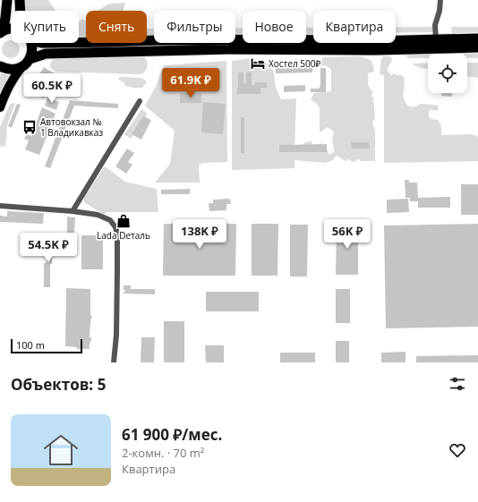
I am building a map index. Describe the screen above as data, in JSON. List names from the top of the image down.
{
  "places": {
    "hotel": ["Хостел 500₽"],
    "bus stop": ["Автовокзал № 1 Владикавказ"],
    "shop": ["Lada Dеталь"]
  },
  "scale_bar": "100 m",
  "page": {
    "chip": [
      "Купить",
      "Снять",
      "Фильтры",
      "Новое",
      "Квартира"
    ],
    "price": [
      "61.9K ₽",
      "60.5K ₽",
      "138K ₽",
      "56K ₽",
      "54.5K ₽"
    ],
    "scale": "100 m",
    "heading": "Объектов: 5",
    "list": [
      {
        "name": "61 900 ₽/мес.",
        "note": "2-комн. · 70 m² · Квартира"
      }
    ]
  }
}
